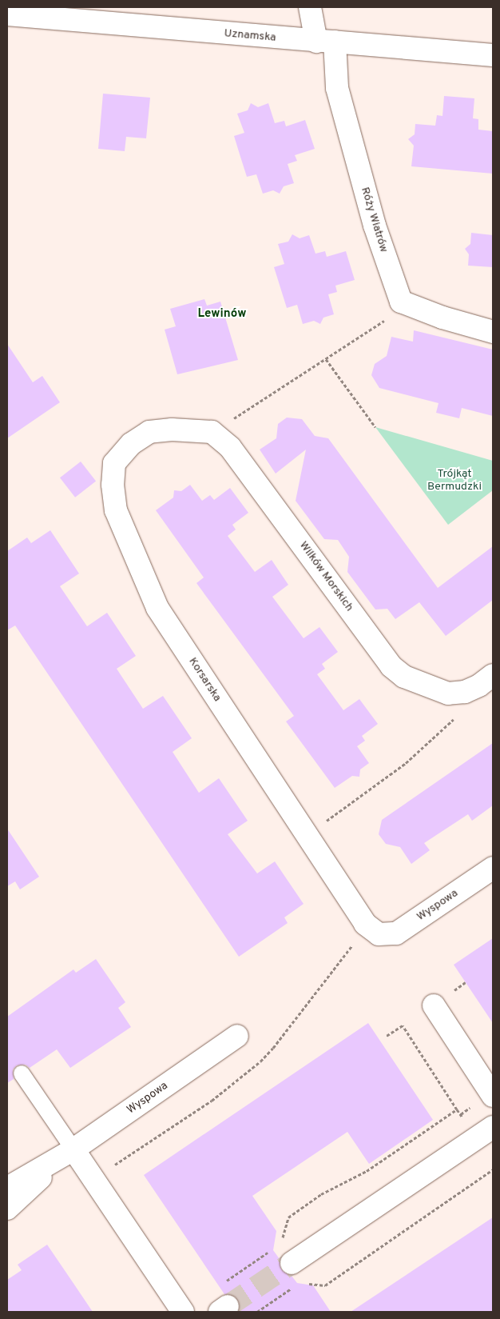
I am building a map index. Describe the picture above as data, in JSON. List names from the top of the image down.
{
  "streets": {
    "street": [
      "Uznamska",
      "Róży Wiatrów",
      "Wilków Morskich",
      "Korsarska",
      "Wyspowa"
    ]
  },
  "crossings": [
    ["Uznamska", "Róży Wiatrów"],
    ["Wilków Morskich", "Korsarska"],
    ["Korsarska", "Wyspowa"]
  ],
  "districts": ["Lewinów"],
  "parks": ["Trójkąt Bermudzki"]
}
